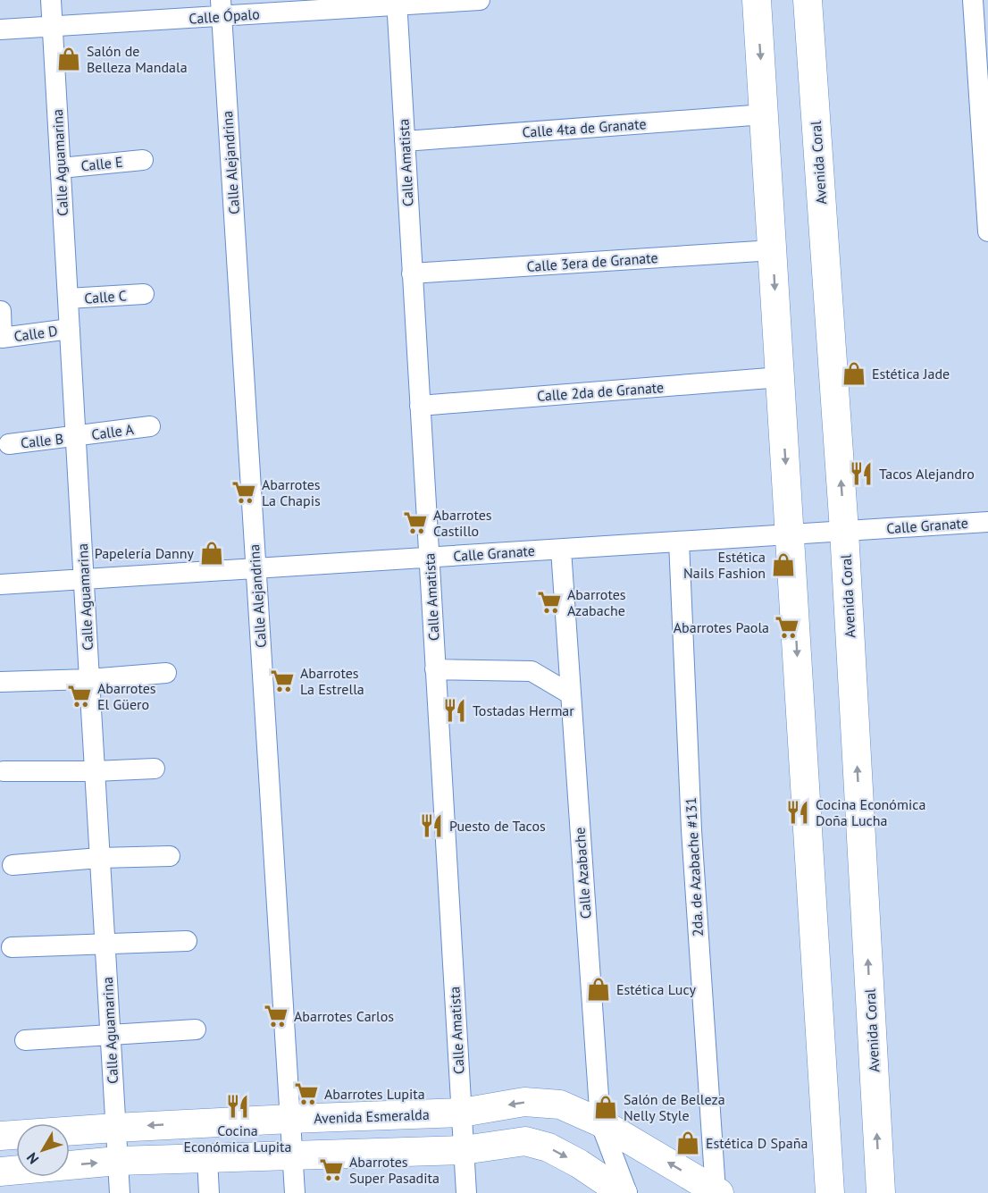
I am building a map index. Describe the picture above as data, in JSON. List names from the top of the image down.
{
  "streets": {
    "street": [
      "Calle Ópalo",
      "Calle 4ta de Granate",
      "Calle Aguamarina",
      "Calle Alejandrina",
      "Calle Amatista",
      "Avenida Coral",
      "Calle E",
      "Calle 3era de Granate",
      "Calle C",
      "Calle D",
      "Calle 2da de Granate",
      "Calle A",
      "Calle B",
      "Calle Granate",
      "2da. de Azabache #131",
      "Calle Azabache",
      "Avenida Esmeralda"
    ]
  },
  "crossings": [
    ["Calle Ópalo", "Calle Aguamarina"],
    ["Calle Ópalo", "Calle Alejandrina"],
    ["Calle Ópalo", "Calle Amatista"],
    ["Calle 4ta de Granate", "Calle Amatista"],
    ["Calle Aguamarina", "Calle E"],
    ["Calle Aguamarina", "Calle C"],
    ["Calle Aguamarina", "Calle D"],
    ["Calle Aguamarina", "Calle A"],
    ["Calle Aguamarina", "Calle B"],
    ["Calle Aguamarina", "Calle Granate"],
    ["Calle Aguamarina", "Avenida Esmeralda"],
    ["Calle Alejandrina", "Calle Granate"],
    ["Calle Alejandrina", "Avenida Esmeralda"],
    ["Calle Amatista", "Calle 3era de Granate"],
    ["Calle Amatista", "Calle 2da de Granate"],
    ["Calle Amatista", "Calle Granate"],
    ["Calle Amatista", "Avenida Esmeralda"],
    ["Avenida Coral", "Calle Granate"],
    ["Calle A", "Calle B"],
    ["Calle Granate", "2da. de Azabache #131"],
    ["Calle Granate", "Calle Azabache"],
    ["2da. de Azabache #131", "Avenida Esmeralda"],
    ["Calle Azabache", "Avenida Esmeralda"]
  ],
  "places": {
    "shop": [
      "Salón de Belleza Mandala",
      "Estética Jade",
      "Papelería Danny",
      "Estética Nails Fashion",
      "Estética Lucy",
      "Salón de Belleza Nelly Style",
      "Estética D Spaña"
    ],
    "restaurant": [
      "Tacos Alejandro",
      "Tostadas Hermar",
      "Cocina Económica Doña Lucha",
      "Puesto de Tacos",
      "Cocina Económica Lupita"
    ],
    "supermarket": [
      "Abarrotes La Chapis",
      "Abarrotes Castillo",
      "Abarrotes Azabache",
      "Abarrotes Paola",
      "Abarrotes La Estrella",
      "Abarrotes El Güero",
      "Abarrotes Carlos",
      "Abarrotes Lupita",
      "Abarrotes Super Pasadita"
    ]
  },
  "north": "bottom left"
}
